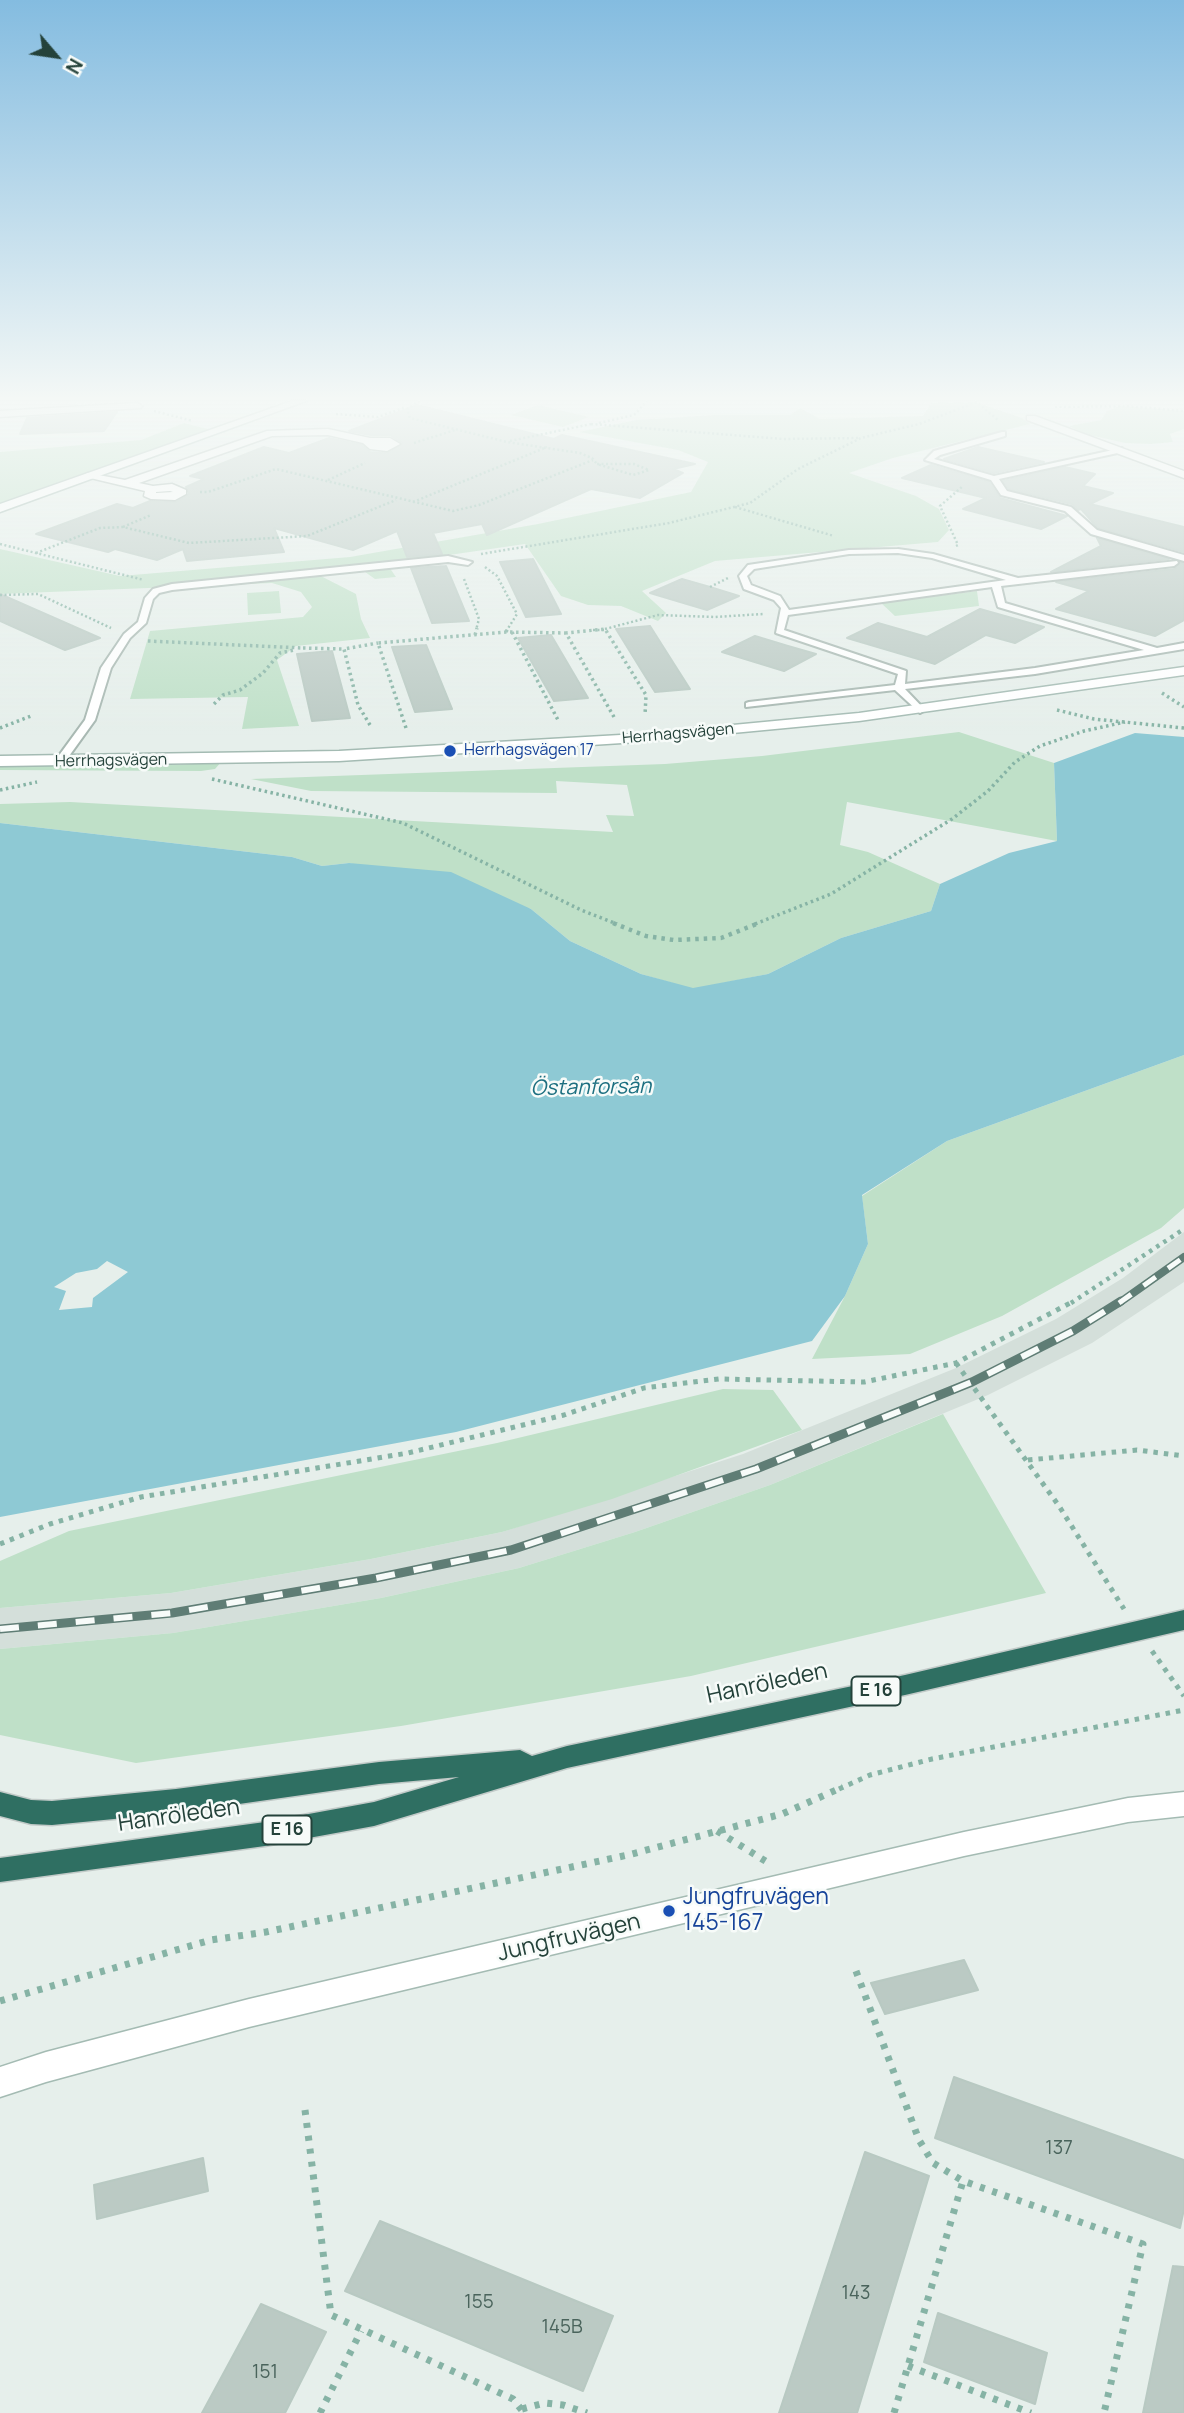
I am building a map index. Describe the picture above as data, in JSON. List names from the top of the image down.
{
  "streets": {
    "highway": ["Hanröleden", "E 16"],
    "street": ["Herrhagsvägen", "Jungfruvägen"]
  },
  "water": ["Östanforsån"],
  "places": ["Herrhagsvägen 17", "Jungfruvägen 145-167"],
  "house_numbers": [
    "137",
    "143",
    "155",
    "145B",
    "151"
  ],
  "north": "bottom right"
}
